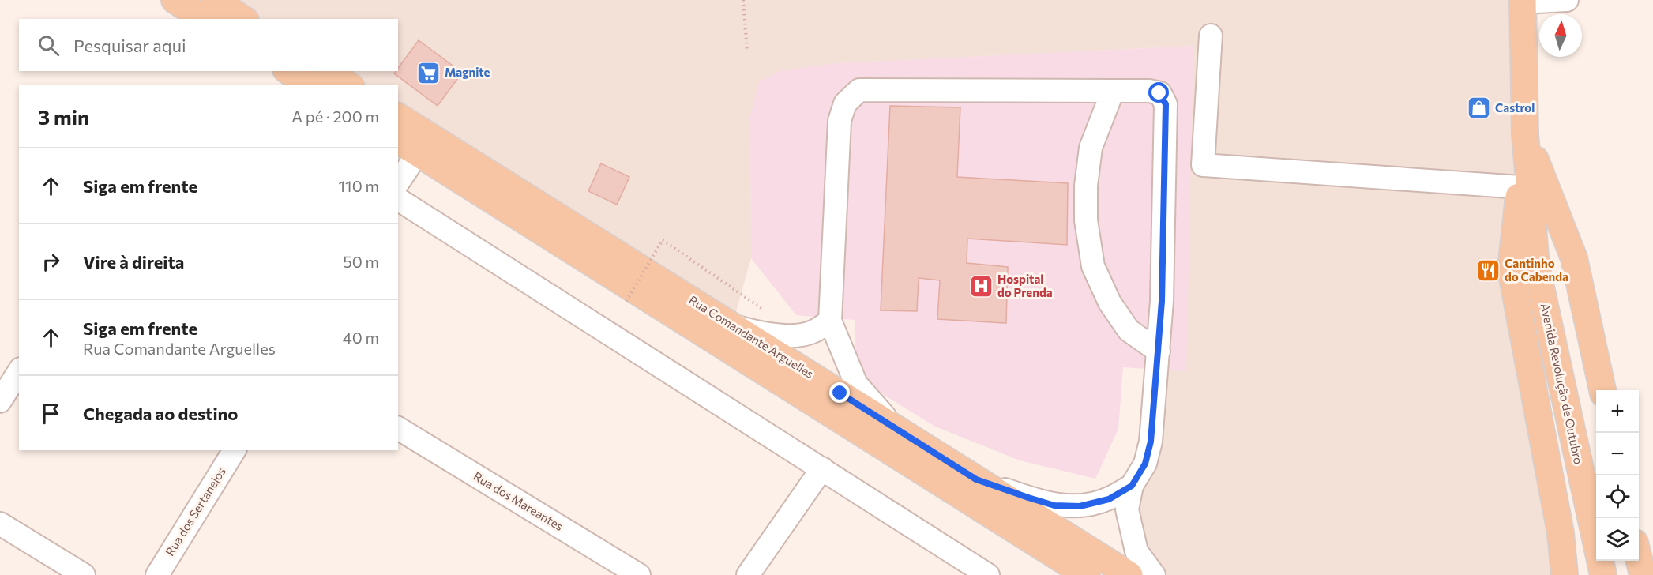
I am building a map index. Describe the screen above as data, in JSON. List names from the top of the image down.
{
  "streets": {
    "main road": ["Rua Comandante Arguelles", "Avenida Revolução de Outubro"],
    "street": ["Rua dos Mareantes", "Rua dos Sertanejos"]
  },
  "places": {
    "supermarket": ["Magnite"],
    "shop": ["Castrol"],
    "restaurant": ["Cantinho do Cabenda"],
    "hospital": ["Hospital do Prenda"]
  },
  "north": "top",
  "page": {
    "search": "Pesquisar aqui",
    "heading": ["3 min", "A pé · 200 m"],
    "list": [
      ["Siga em frente", "110 m"],
      ["Vire à direita", "50 m"],
      ["Siga em frente", "Rua Comandante Arguelles", "40 m"],
      "Chegada ao destino"
    ],
    "map_buttons": ["+", "−"]
  }
}
